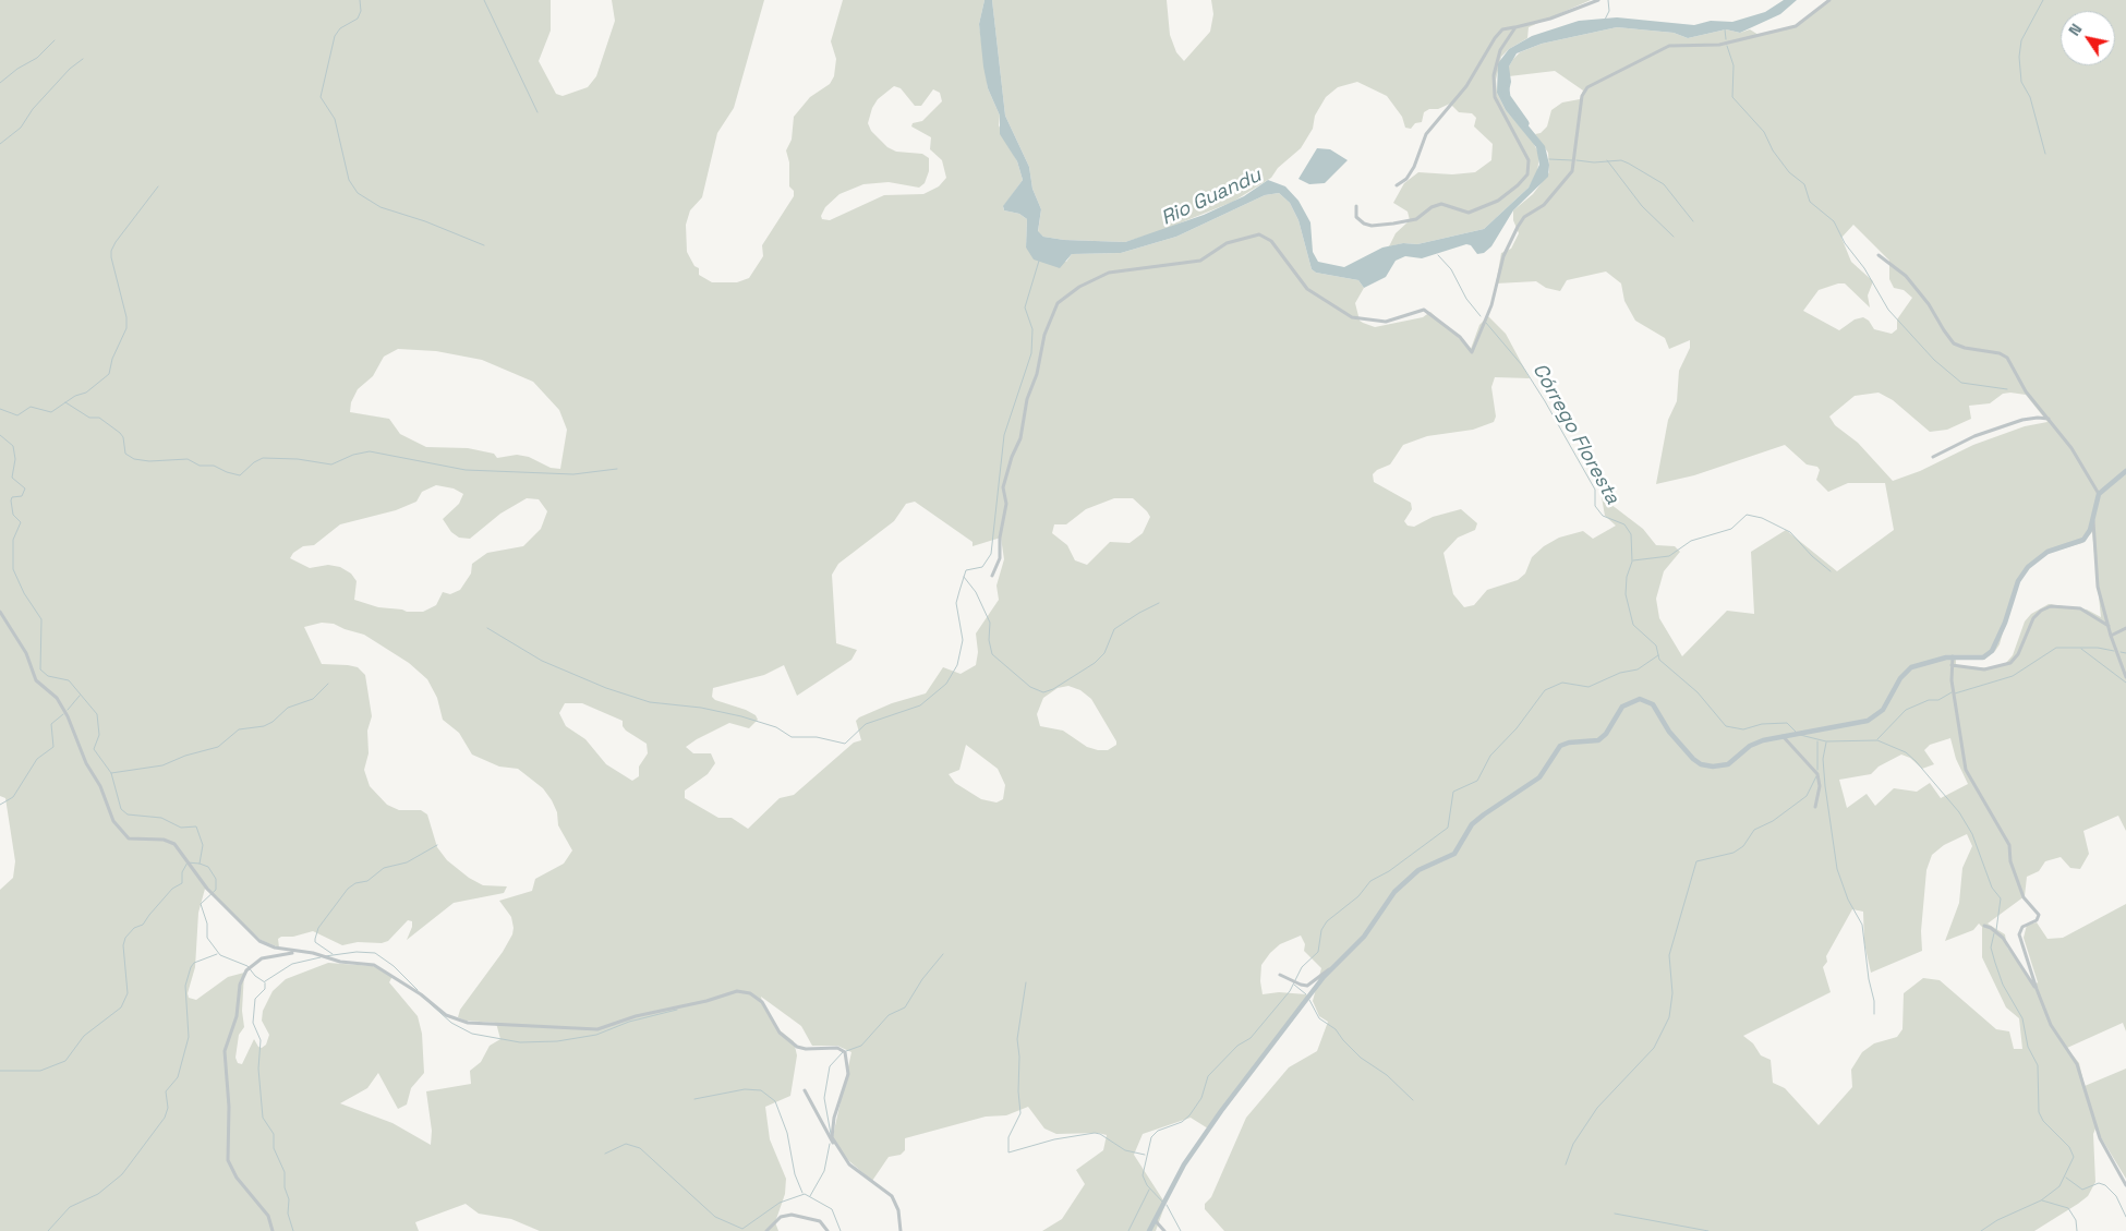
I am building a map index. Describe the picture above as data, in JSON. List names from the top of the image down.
{
  "water": ["Rio Guandu", "Córrego Floresta"],
  "north": "top left"
}
